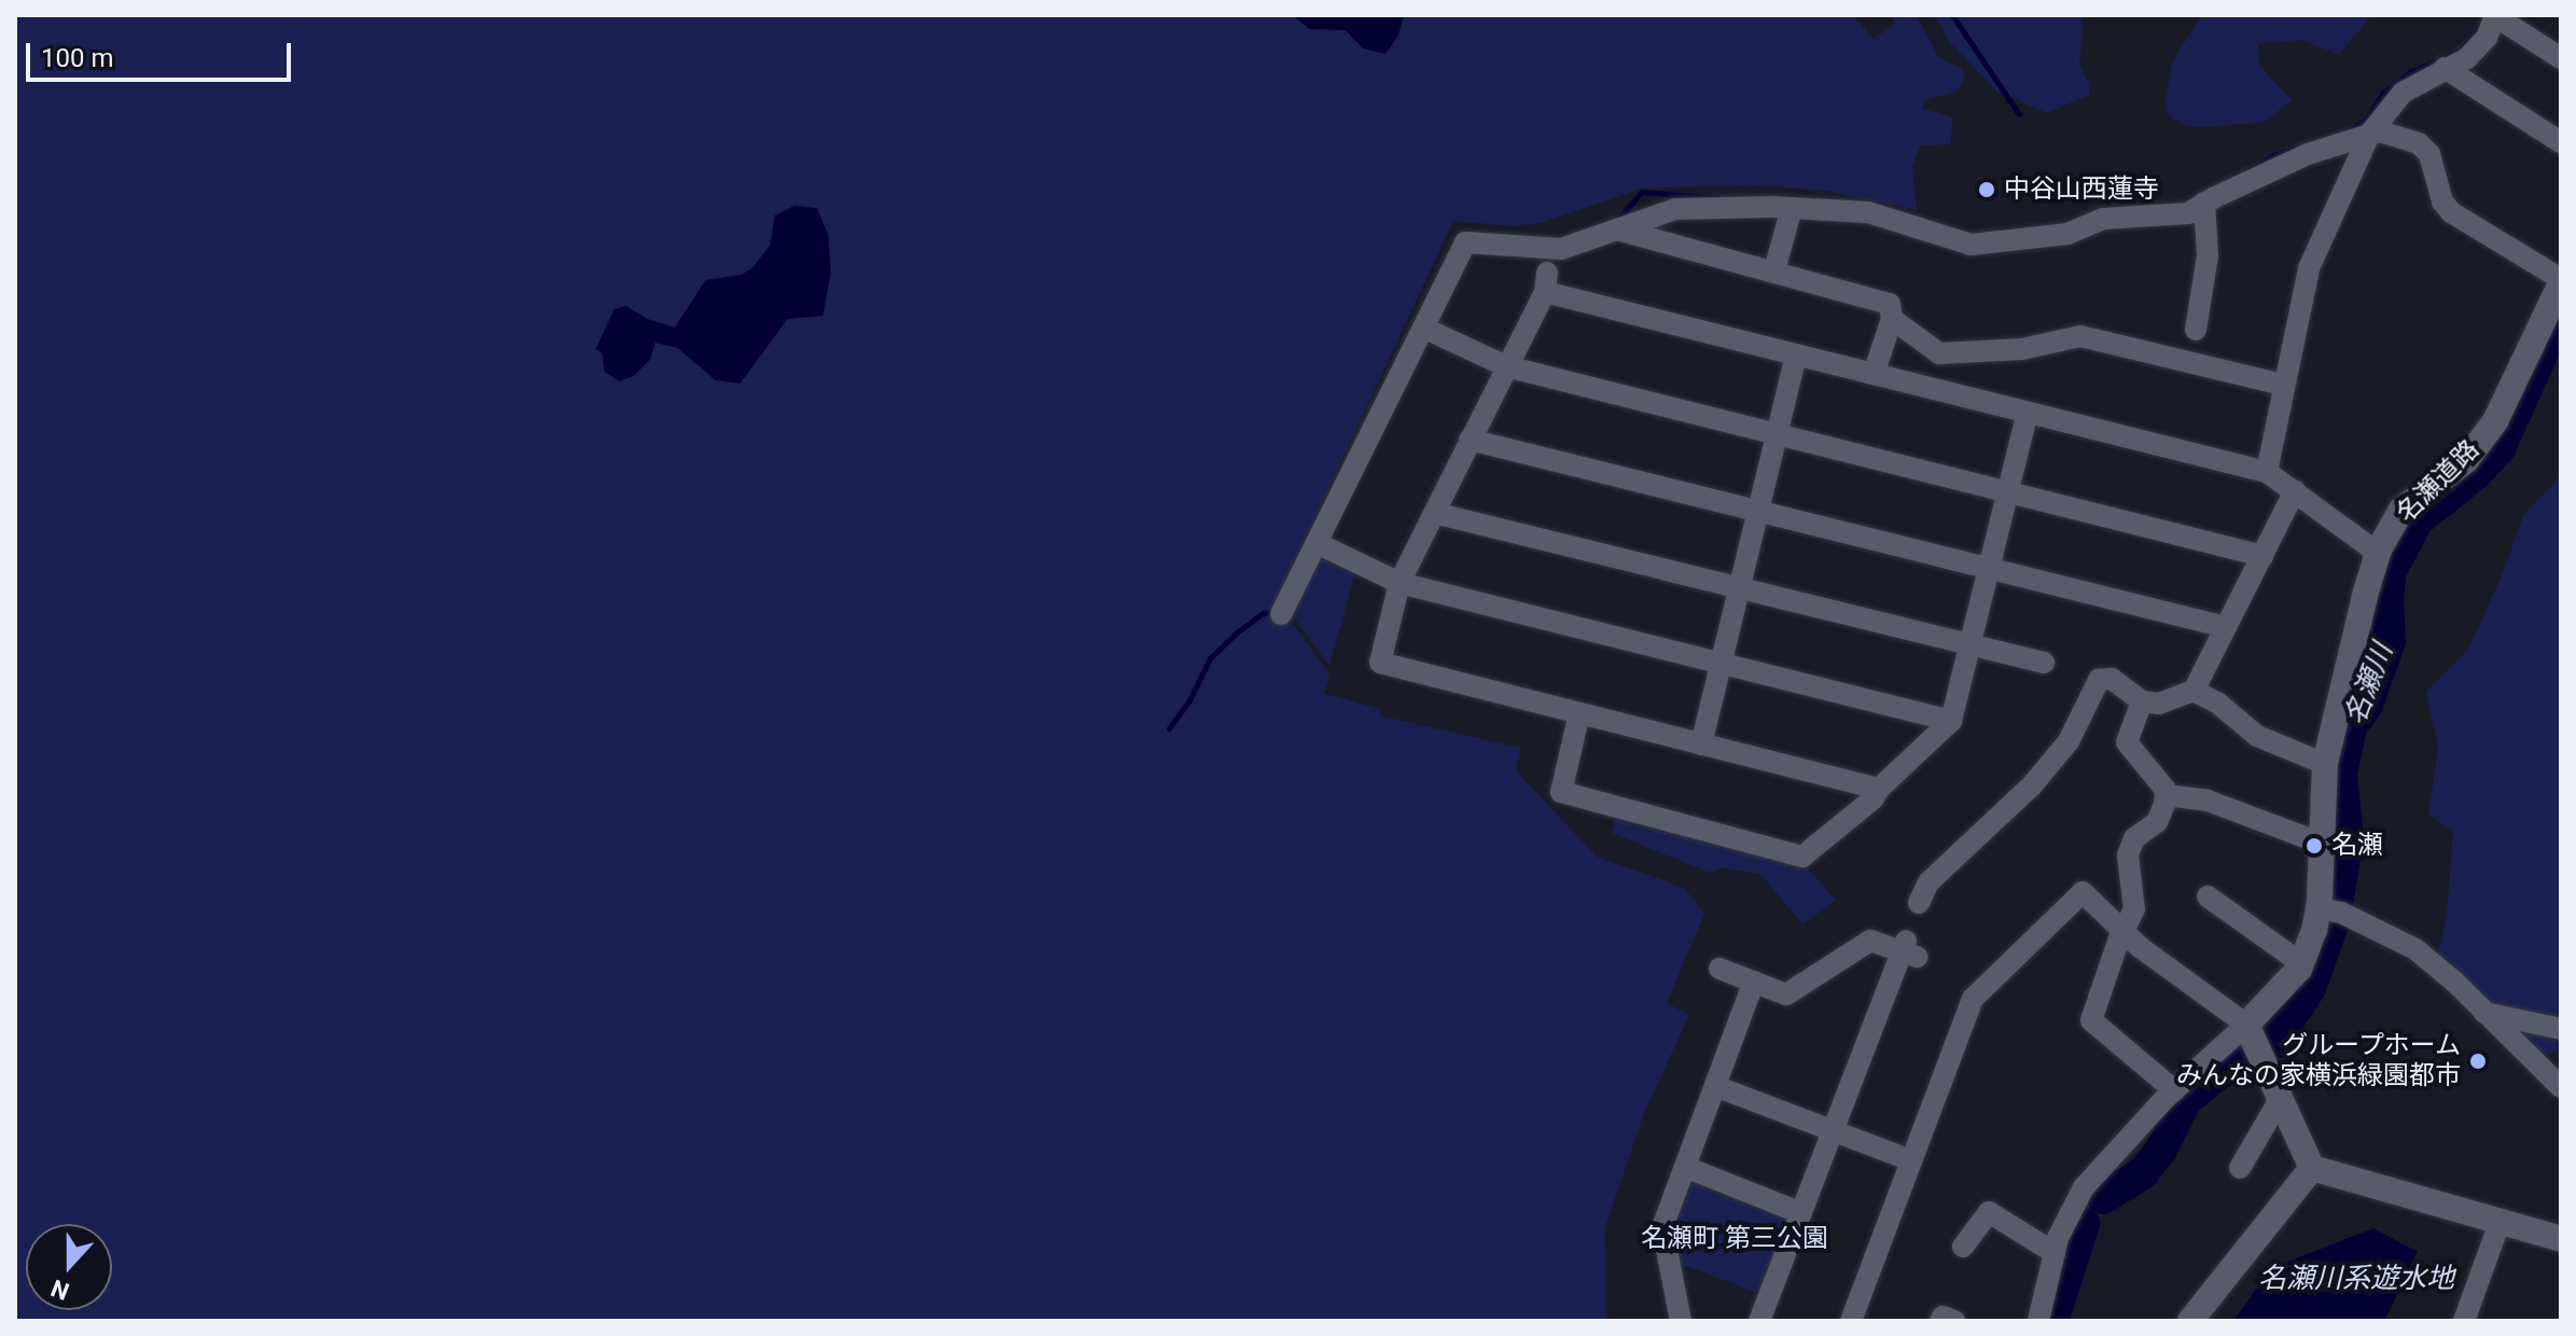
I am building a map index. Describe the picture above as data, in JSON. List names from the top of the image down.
{
  "streets": {
    "street": ["名瀬道路"]
  },
  "water": ["名瀬川", "名瀬川系遊水地"],
  "parks": ["名瀬町 第三公園"],
  "places": ["中谷山西蓮寺", "名瀬", "グループホーム みんなの家横浜緑園都市"],
  "scale_bar": "100 m",
  "north": "bottom"
}
